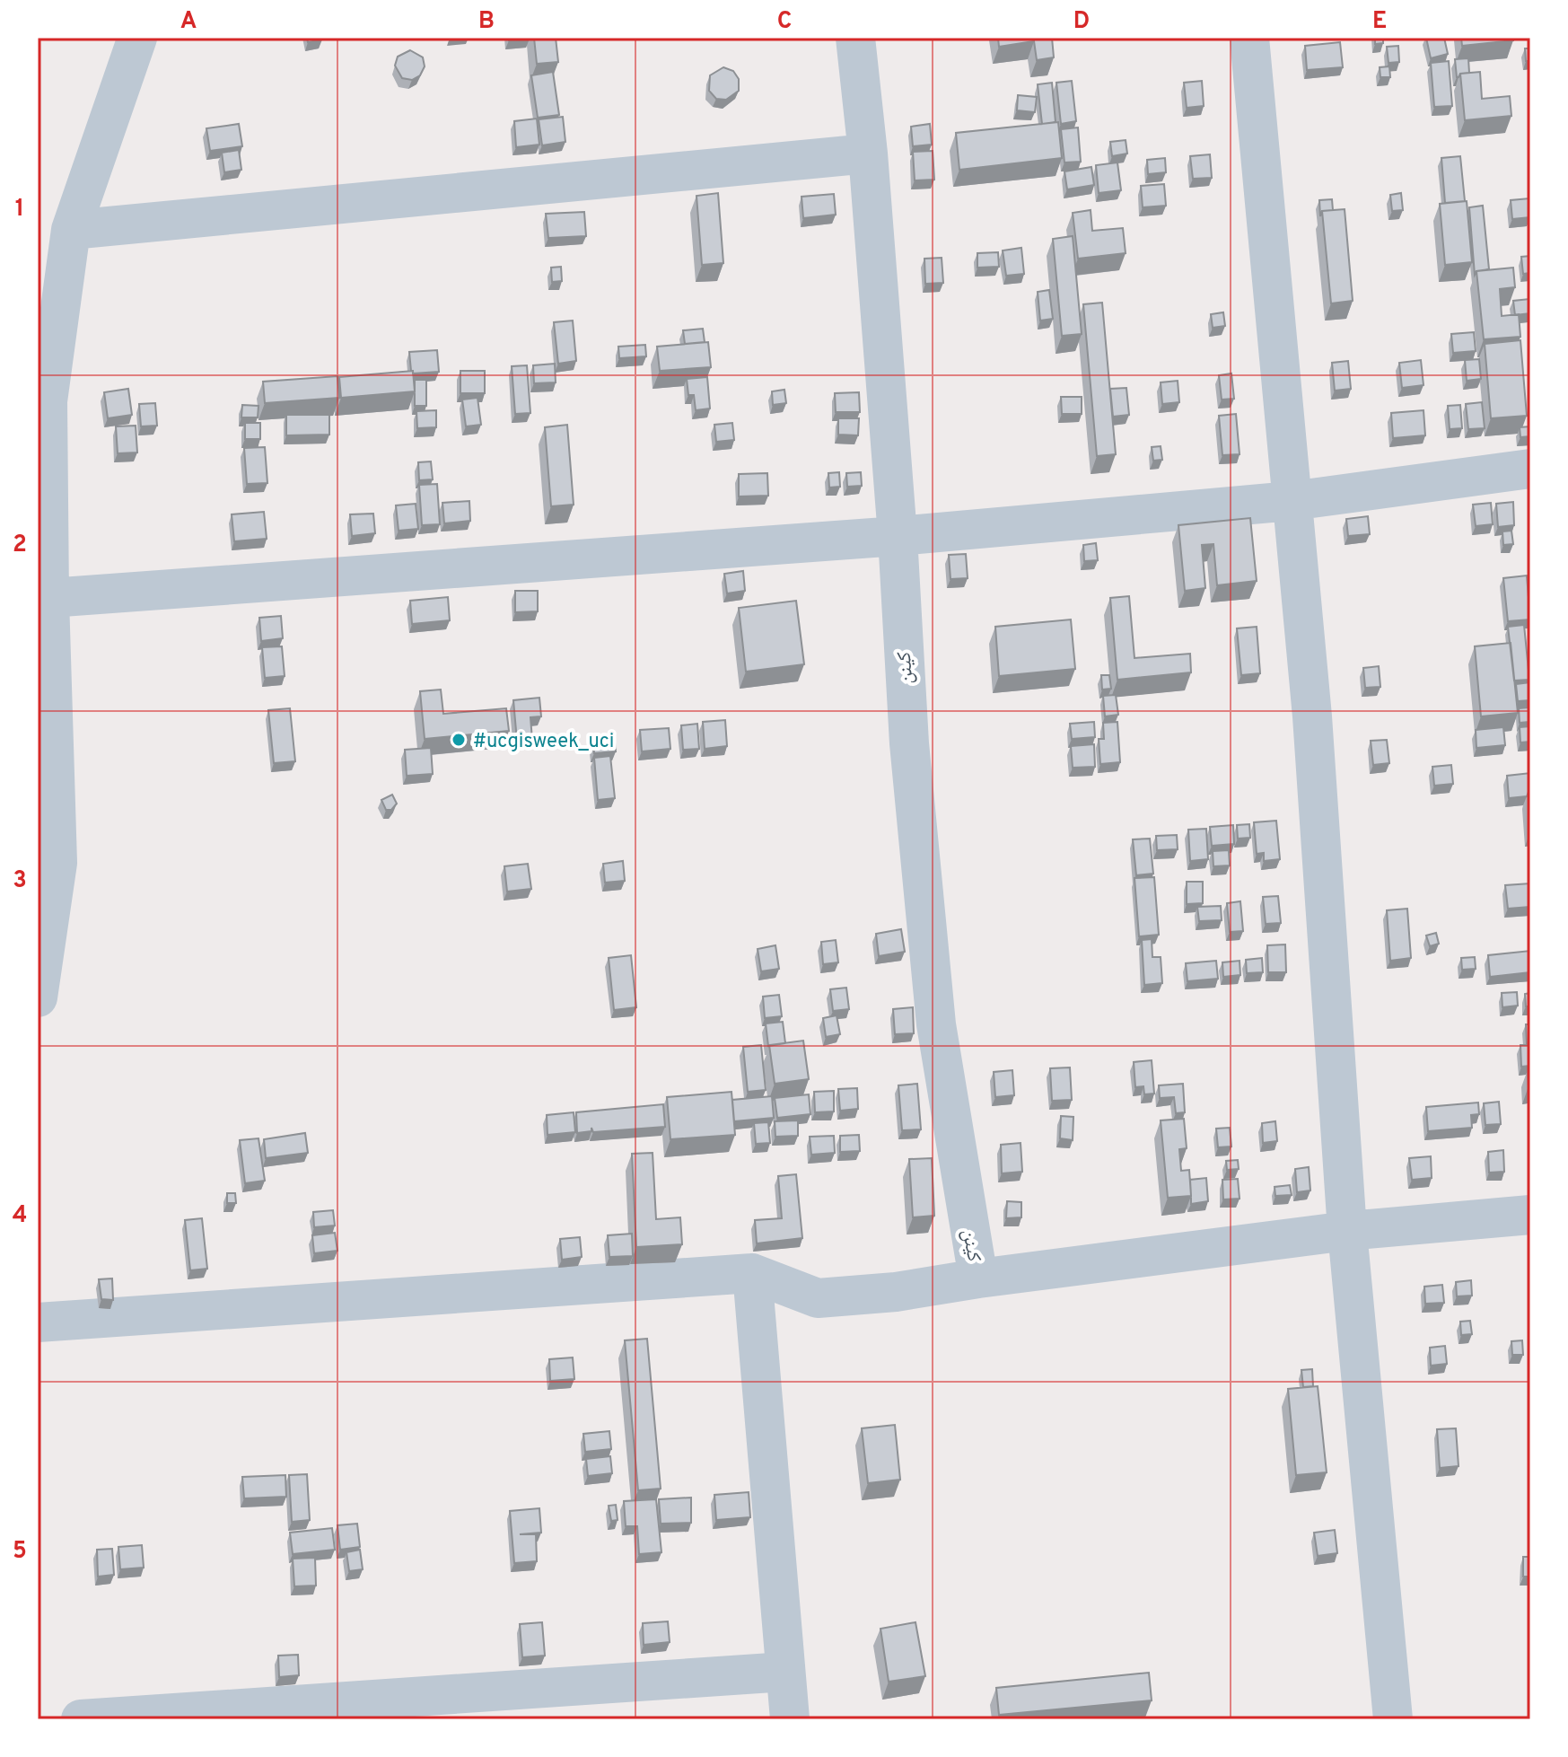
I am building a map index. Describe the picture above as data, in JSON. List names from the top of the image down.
{
  "streets": {
    "street": ["كينن"]
  },
  "places": ["#ucgisweek_uci"],
  "grid": {
    "columns": [
      "A",
      "B",
      "C",
      "D",
      "E"
    ],
    "rows": [
      "1",
      "2",
      "3",
      "4",
      "5"
    ]
  }
}
